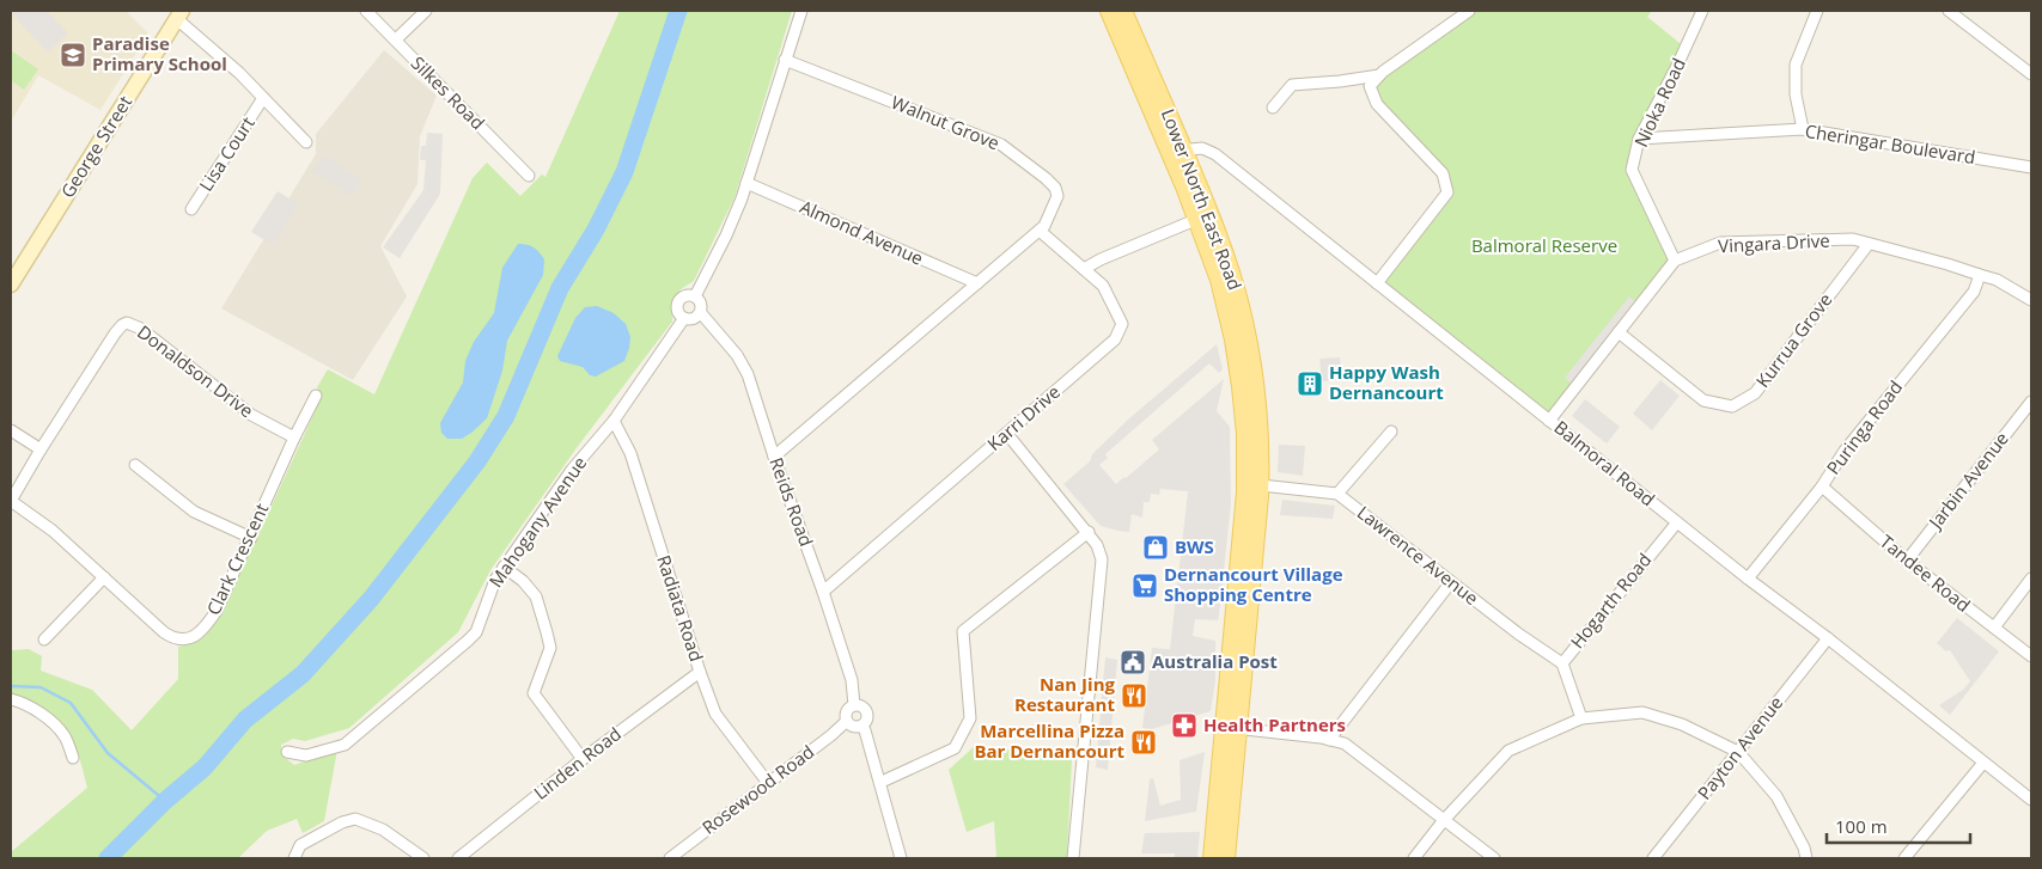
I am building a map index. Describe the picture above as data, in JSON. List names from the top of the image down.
{
  "streets": {
    "main road": ["Lower North East Road"],
    "street": [
      "Silkes Road",
      "Nioka Road",
      "Walnut Grove",
      "Cheringar Boulevard",
      "George Street",
      "Lisa Court",
      "Almond Avenue",
      "Vingara Drive",
      "Kurrua Grove",
      "Donaldson Drive",
      "Karri Drive",
      "Puringa Road",
      "Balmoral Road",
      "Jarbin Avenue",
      "Reids Road",
      "Mahogany Avenue",
      "Lawrence Avenue",
      "Clark Crescent",
      "Tandee Road",
      "Hogarth Road",
      "Radiata Road",
      "Payton Avenue",
      "Linden Road",
      "Rosewood Road"
    ]
  },
  "crossings": [
    ["Nioka Road", "Cheringar Boulevard"],
    ["Nioka Road", "Vingara Drive"],
    ["Walnut Grove", "Karri Drive"],
    ["Lower North East Road", "Balmoral Road"],
    ["Vingara Drive", "Kurrua Grove"],
    ["Vingara Drive", "Puringa Road"],
    ["Donaldson Drive", "Clark Crescent"],
    ["Karri Drive", "Reids Road"],
    ["Puringa Road", "Balmoral Road"],
    ["Puringa Road", "Tandee Road"],
    ["Balmoral Road", "Hogarth Road"],
    ["Balmoral Road", "Payton Avenue"],
    ["Jarbin Avenue", "Tandee Road"],
    ["Reids Road", "Mahogany Avenue"],
    ["Reids Road", "Rosewood Road"],
    ["Mahogany Avenue", "Radiata Road"],
    ["Lawrence Avenue", "Hogarth Road"],
    ["Radiata Road", "Linden Road"],
    ["Radiata Road", "Rosewood Road"]
  ],
  "parks": ["Balmoral Reserve"],
  "places": {
    "school or university": ["Paradise Primary School"],
    "building": ["Happy Wash Dernancourt"],
    "shop": ["BWS"],
    "supermarket": ["Dernancourt Village Shopping Centre"],
    "public building": ["Australia Post"],
    "restaurant": ["Nan Jing Restaurant", "Marcellina Pizza Bar Dernancourt"],
    "pharmacy": ["Health Partners"]
  },
  "scale_bar": "100 m"
}
